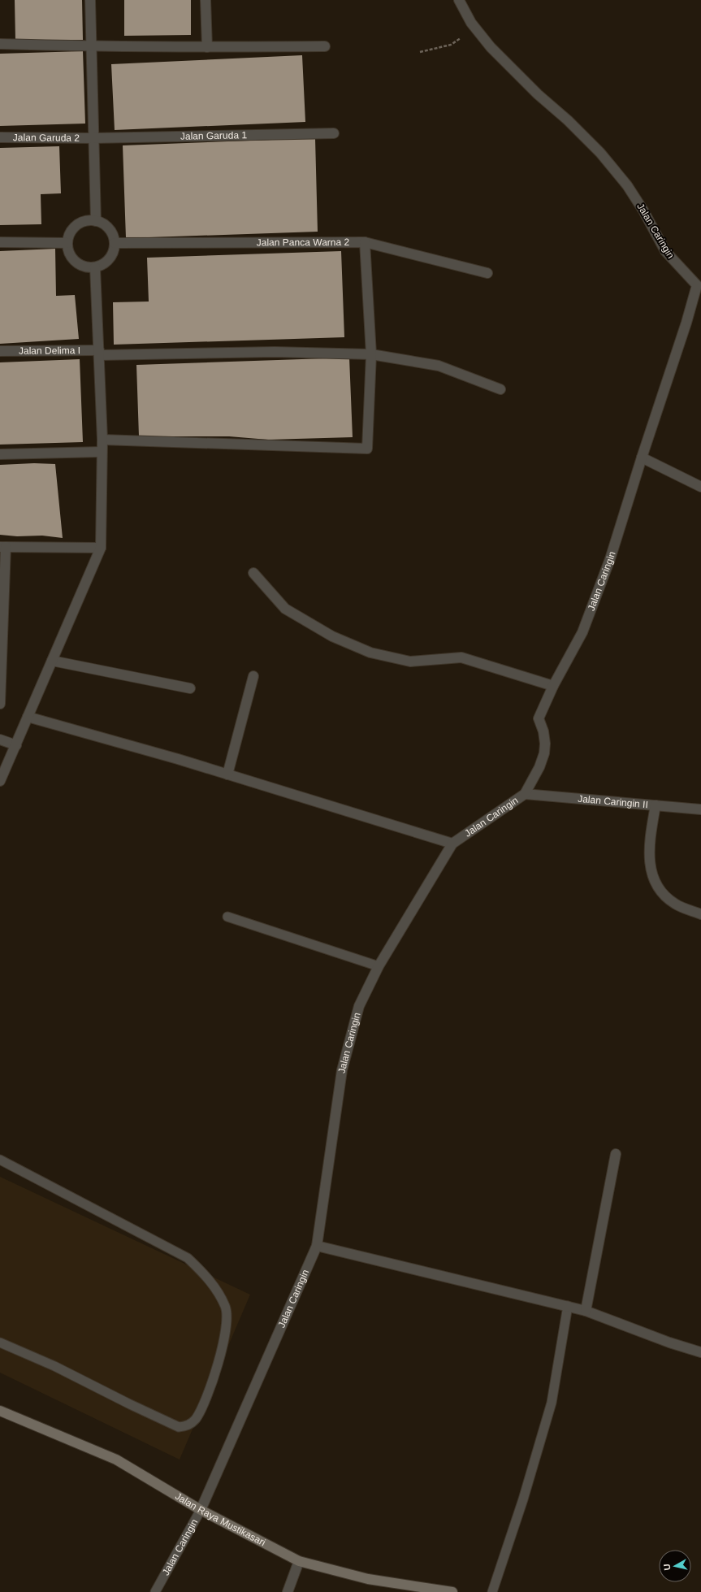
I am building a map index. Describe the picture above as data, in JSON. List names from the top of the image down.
{
  "streets": {
    "main road": ["Jalan Raya Mustikasari"],
    "street": [
      "Jalan Garuda 1",
      "Jalan Garuda 2",
      "Jalan Caringin",
      "Jalan Panca Warna 2",
      "Jalan Delima I",
      "Jalan Caringin II"
    ]
  },
  "crossings": [
    ["Jalan Garuda 1", "Jalan Garuda 2"],
    ["Jalan Caringin", "Jalan Caringin II"],
    ["Jalan Caringin", "Jalan Raya Mustikasari"]
  ],
  "north": "left"
}
